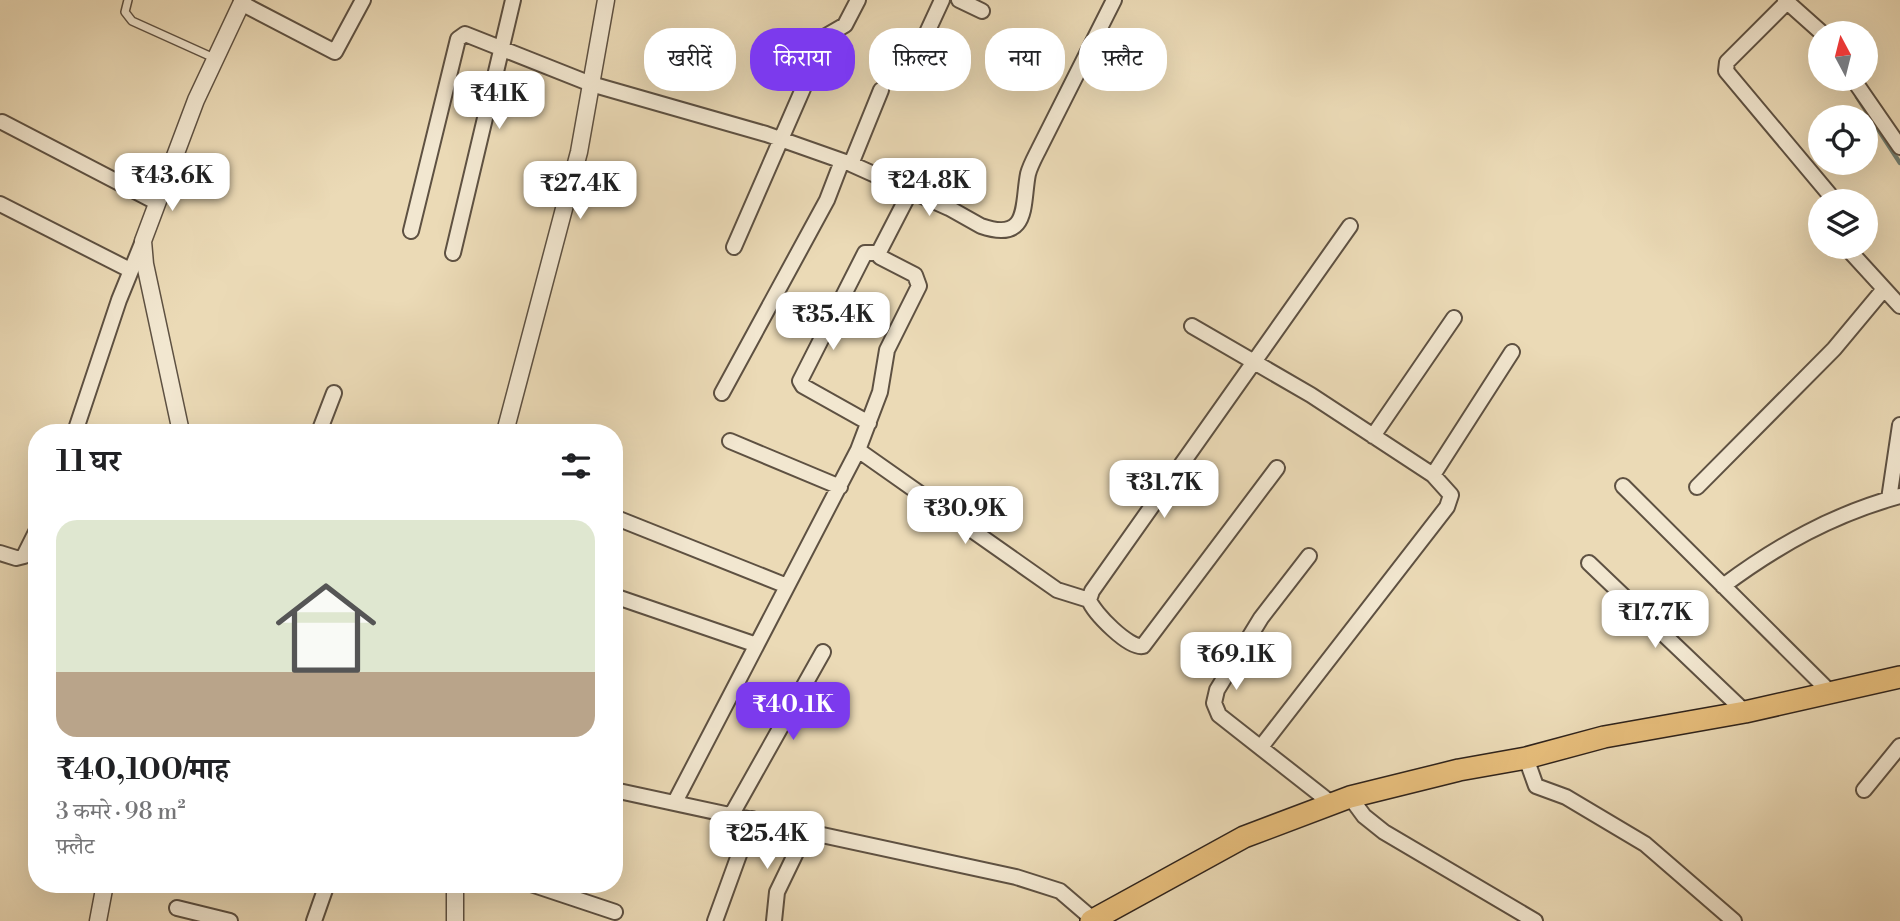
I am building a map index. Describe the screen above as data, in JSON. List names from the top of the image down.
{
  "north": "top",
  "page": {
    "chip": [
      "खरीदें",
      "किराया",
      "फ़िल्टर",
      "नया",
      "फ़्लैट"
    ],
    "price": [
      "₹41K",
      "₹43.6K",
      "₹24.8K",
      "₹27.4K",
      "₹35.4K",
      "₹31.7K",
      "₹30.9K",
      "₹17.7K",
      "₹69.1K",
      "₹40.1K",
      "₹25.4K"
    ],
    "heading": "11 घर",
    "list": [
      {
        "name": "₹40,100/माह",
        "note": "3 कमरे · 98 m² · फ़्लैट"
      }
    ]
  }
}
